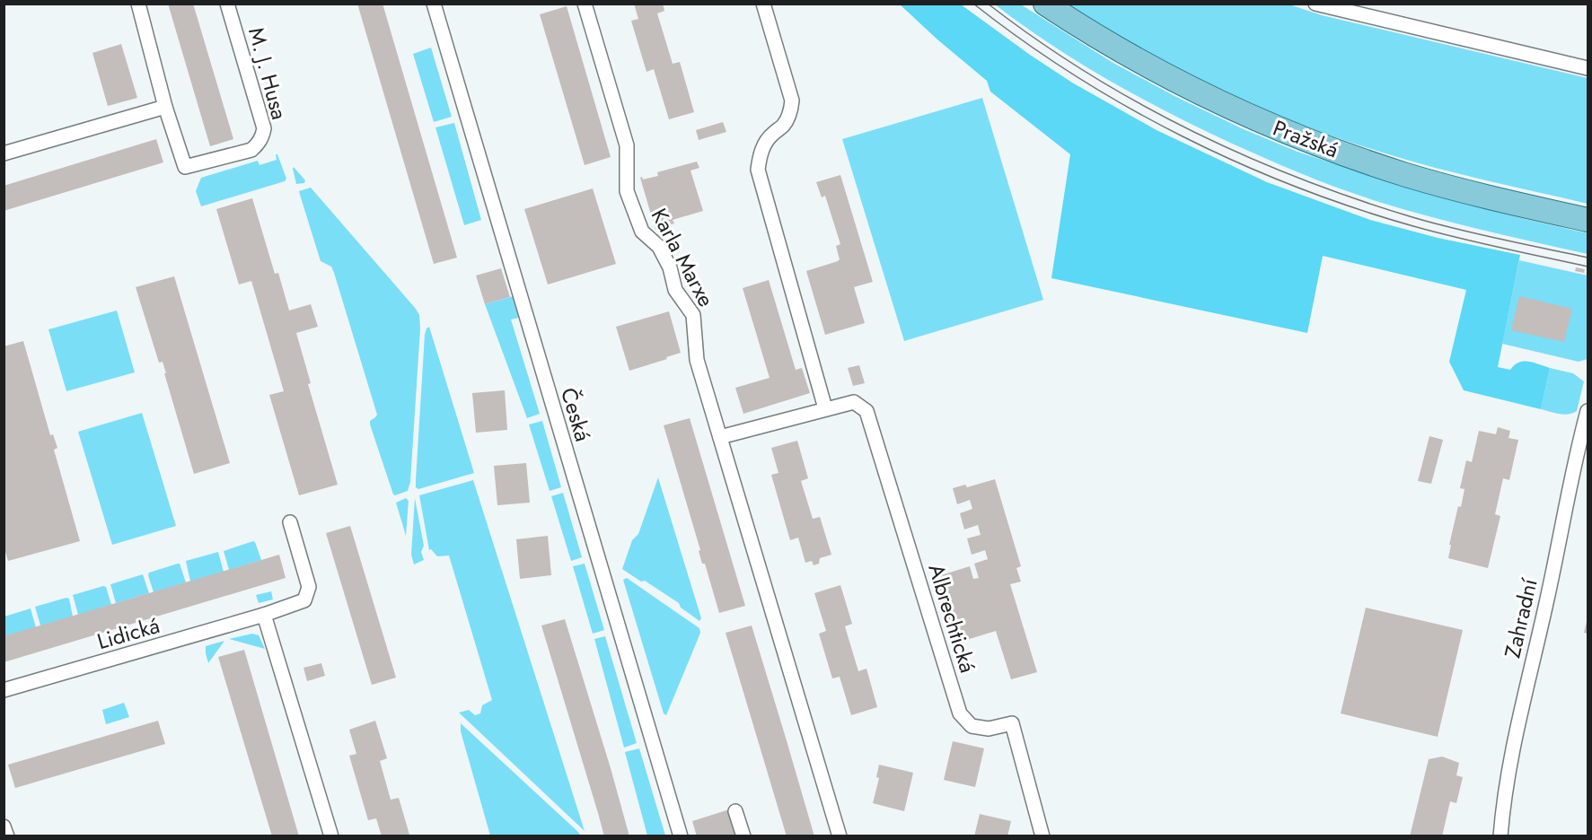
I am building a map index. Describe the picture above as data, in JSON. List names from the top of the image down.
{
  "streets": {
    "main road": ["Pražská"],
    "street": [
      "M. J. Husa",
      "Karla Marxe",
      "Česká",
      "Albrechtická",
      "Zahradní",
      "Lidická"
    ]
  },
  "crossings": [
    ["Karla Marxe", "Albrechtická"]
  ]
}
